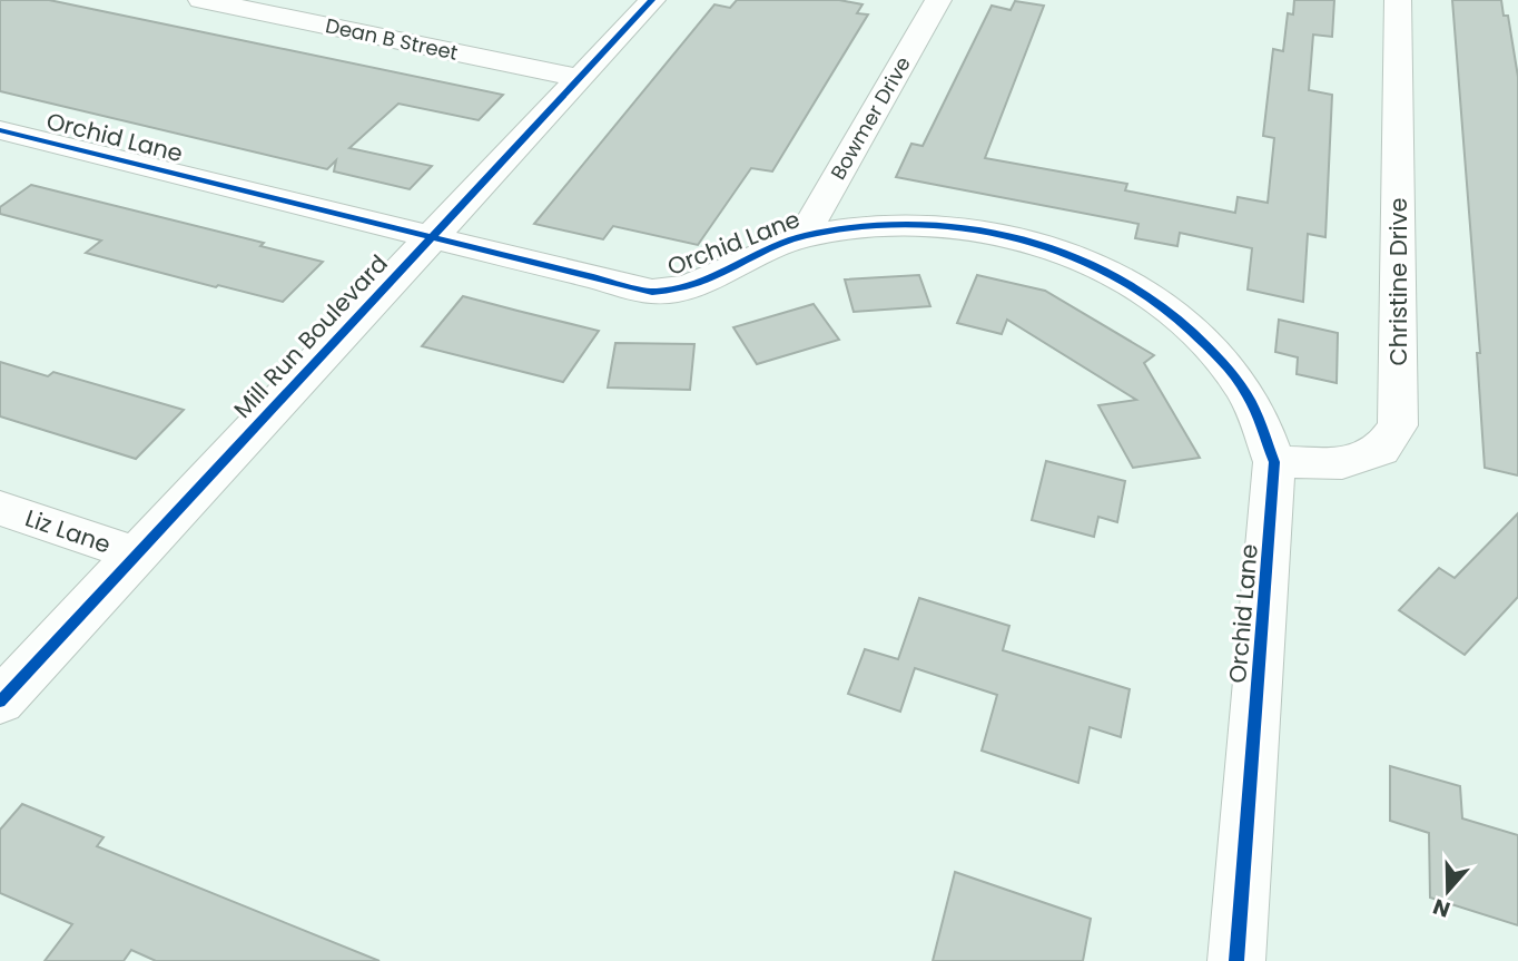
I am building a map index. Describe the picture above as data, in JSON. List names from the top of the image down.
{
  "streets": {
    "street": [
      "Dean B Street",
      "Bowmer Drive",
      "Orchid Lane",
      "Christine Drive",
      "Mill Run Boulevard",
      "Liz Lane"
    ]
  },
  "crossings": [
    ["Dean B Street", "Mill Run Boulevard"],
    ["Bowmer Drive", "Orchid Lane"],
    ["Orchid Lane", "Christine Drive"],
    ["Orchid Lane", "Mill Run Boulevard"],
    ["Mill Run Boulevard", "Liz Lane"]
  ],
  "north": "bottom"
}
